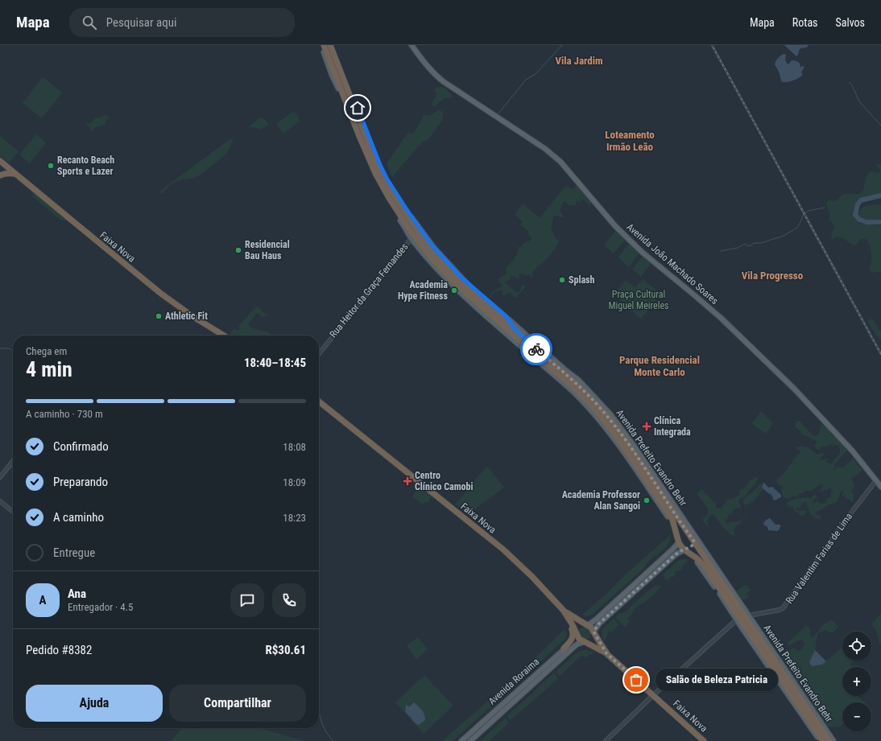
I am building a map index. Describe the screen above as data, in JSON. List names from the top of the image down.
{
  "streets": {
    "highway": ["Faixa Nova", "Avenida Prefeito Evandro Behr"],
    "main road": ["Avenida João Machado Soares", "Avenida Roraima"],
    "street": ["Rua Heitor da Graça Fernandes", "Rua Valentim Farias de Lima"]
  },
  "crossings": [
    ["Faixa Nova", "Avenida Roraima"],
    ["Avenida João Machado Soares", "Rua Valentim Farias de Lima"],
    ["Rua Heitor da Graça Fernandes", "Avenida Prefeito Evandro Behr"],
    ["Avenida Prefeito Evandro Behr", "Rua Valentim Farias de Lima"]
  ],
  "districts": [
    "Vila Jardim",
    "Loteamento Irmão Leão",
    "Vila Progresso",
    "Parque Residencial Monte Carlo"
  ],
  "parks": ["Praça Cultural Miguel Meireles"],
  "places": {
    "other": [
      "Recanto Beach Sports e Lazer",
      "Residencial Bau Haus",
      "Splash",
      "Academia Hype Fitness",
      "Athletic Fit",
      "Academia Professor Alan Sangoi",
      "Salão de Beleza Patricia"
    ],
    "health": ["Clínica Integrada", "Centro Clínico Camobi"]
  },
  "page": {
    "header": "Mapa",
    "search": "Pesquisar aqui",
    "nav": ["Mapa", "Rotas", "Salvos"],
    "heading": ["4 min", "Chega em", "18:40–18:45"],
    "panel": [
      "Ana",
      "Entregador · 4.5",
      "Pedido #8382",
      "R$30.61"
    ],
    "bar": "A caminho · 730 m",
    "list": [
      ["Confirmado", "18:08"],
      ["Preparando", "18:09"],
      ["A caminho", "18:23"],
      "Entregue"
    ],
    "round": "A",
    "map_buttons": ["+", "−"],
    "bubble": "Salão de Beleza Patricia",
    "buttons": ["Ajuda", "Compartilhar"]
  }
}
